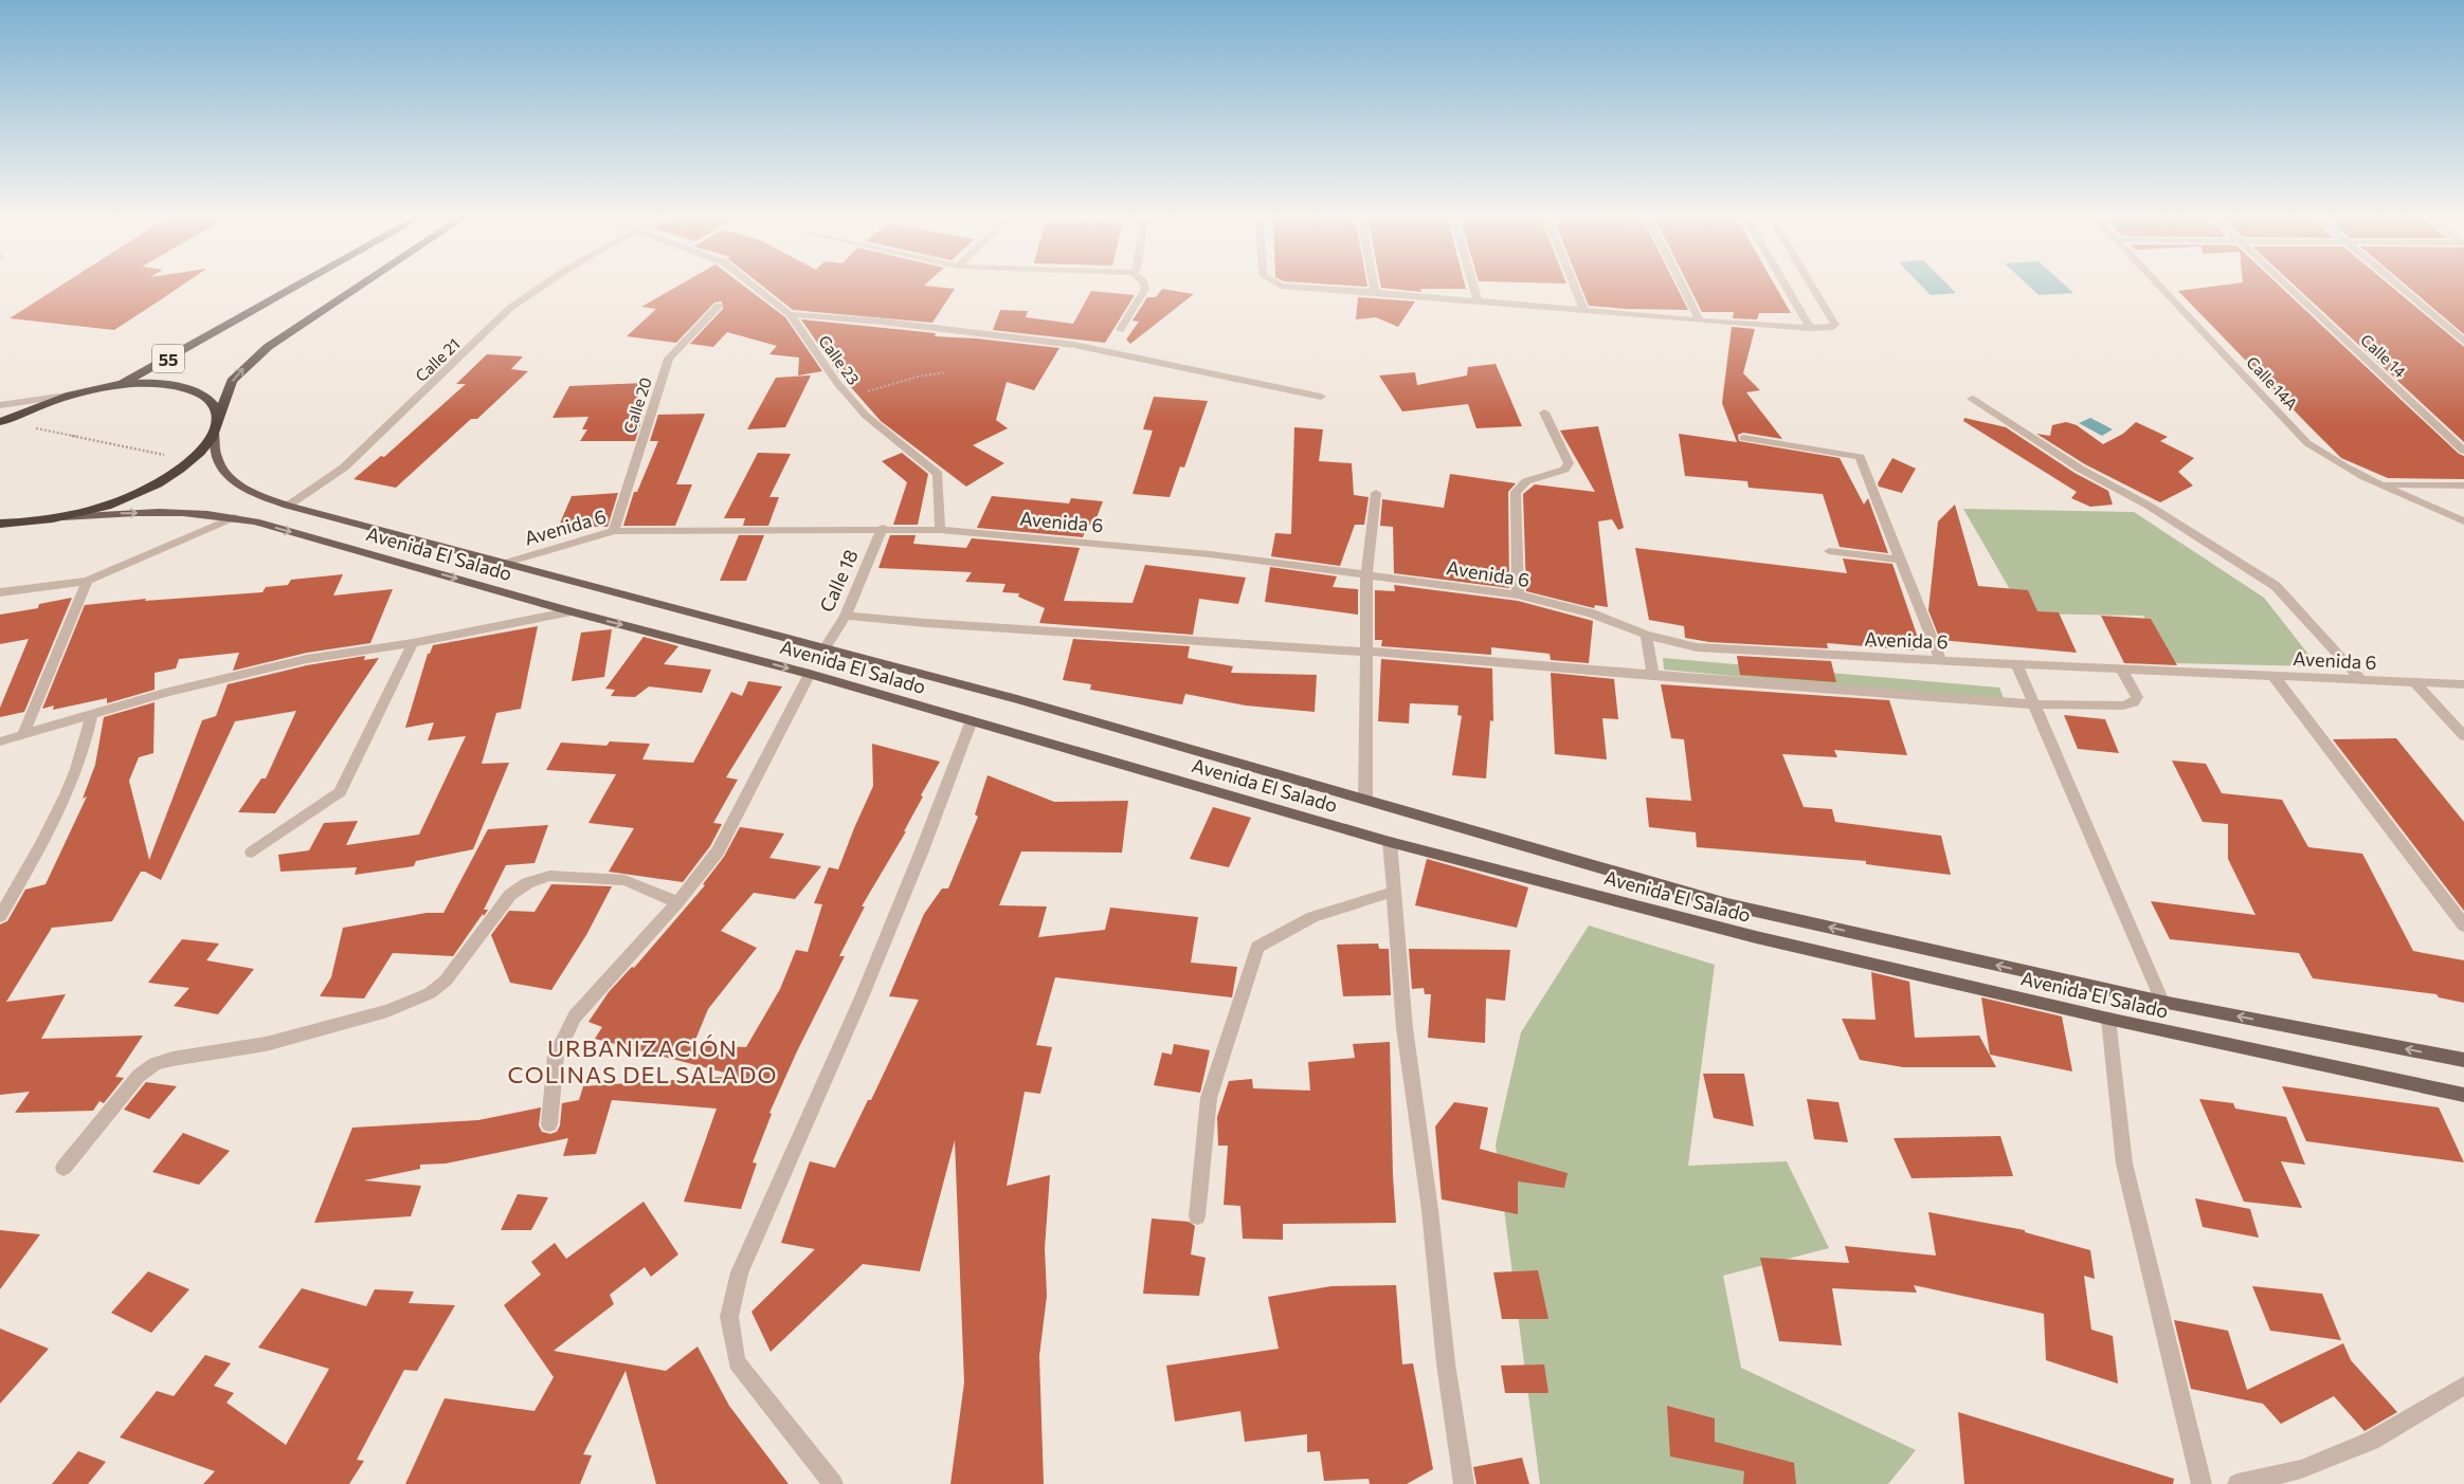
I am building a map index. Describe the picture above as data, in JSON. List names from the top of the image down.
{
  "streets": {
    "highway": ["55"],
    "main road": ["Avenida El Salado"],
    "street": [
      "Calle 14",
      "Calle 21",
      "Calle 23",
      "Calle 14A",
      "Calle 20",
      "Avenida 6",
      "Calle 18"
    ]
  },
  "crossings": [
    ["Calle 21", "Avenida El Salado"],
    ["Calle 23", "Avenida 6"],
    ["Calle 20", "Avenida 6"],
    ["Avenida 6", "Avenida El Salado"],
    ["Avenida 6", "Calle 18"],
    ["Avenida El Salado", "Calle 18"]
  ],
  "districts": ["URBANIZACIÓN COLINAS DEL SALADO"]
}
